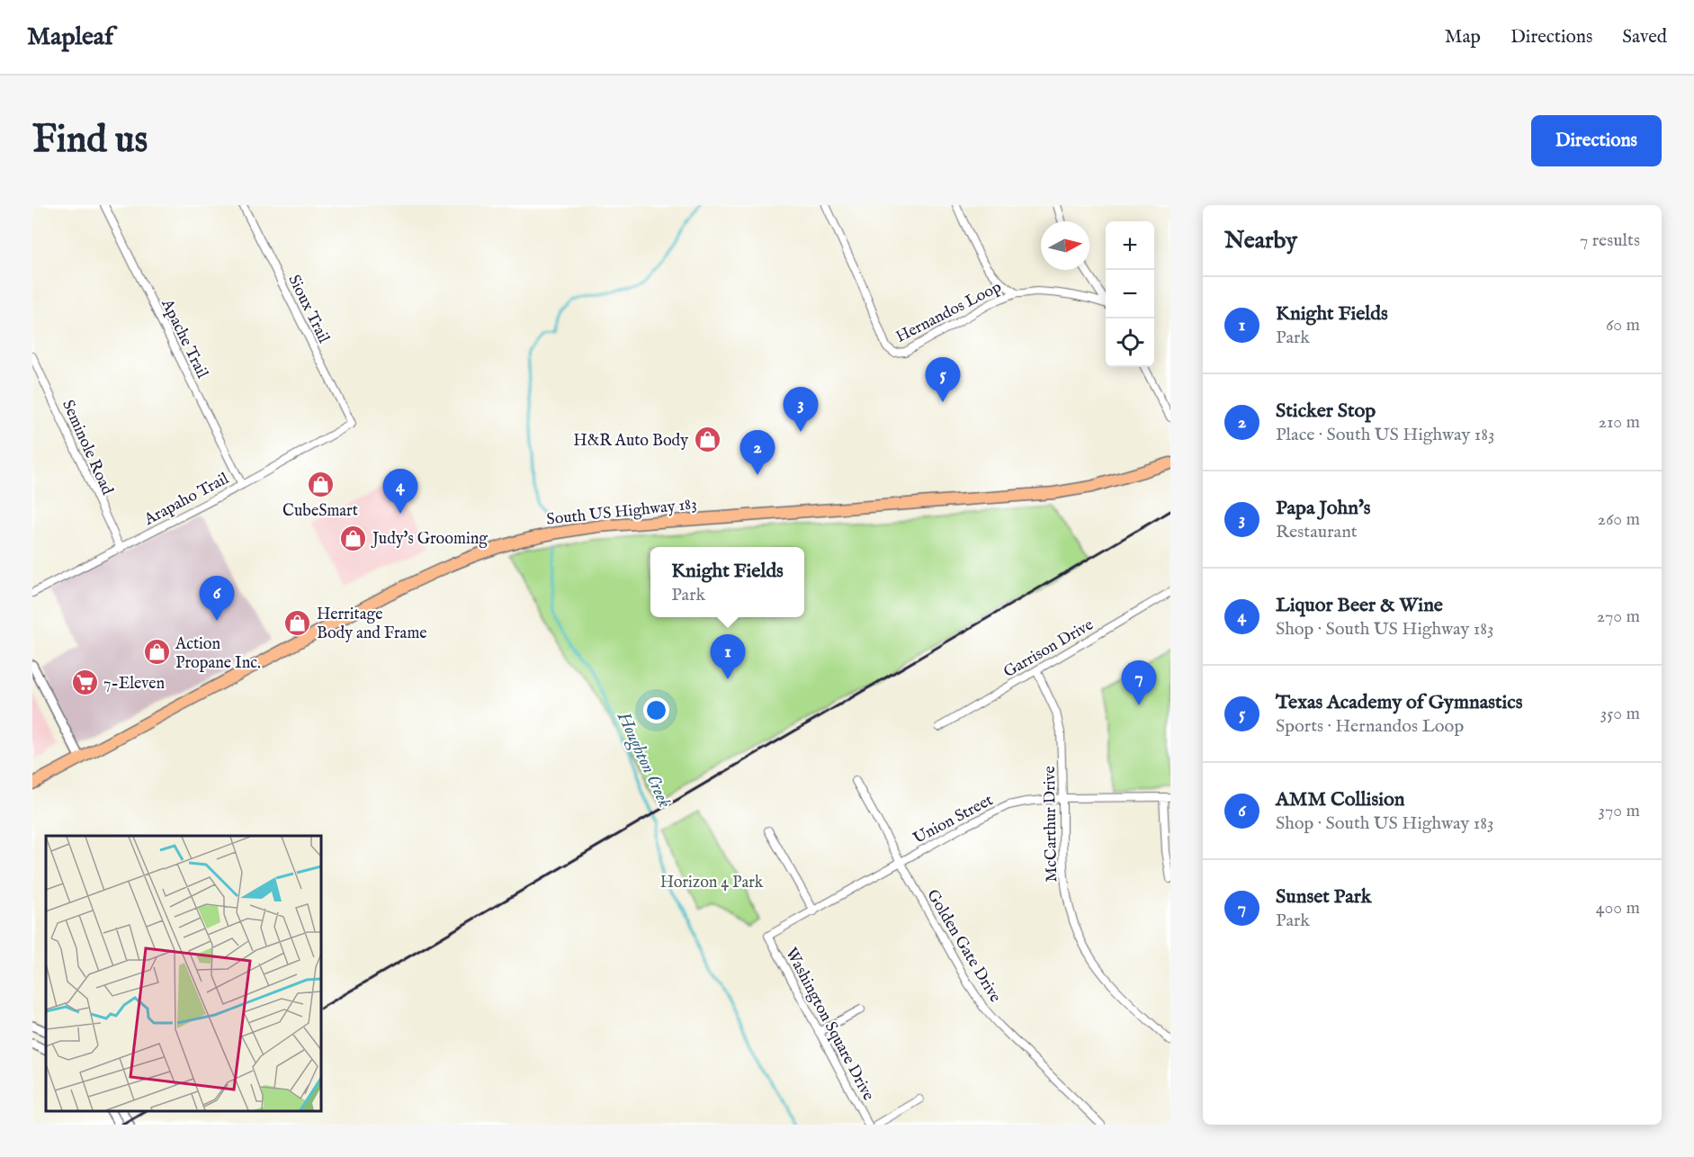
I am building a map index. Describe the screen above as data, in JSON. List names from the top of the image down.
{
  "streets": {
    "main road": ["South US Highway 183"],
    "street": [
      "Sioux Trail",
      "Hernandos Loop",
      "Apache Trail",
      "Seminole Road",
      "Arapaho Trail",
      "Garrison Drive",
      "Union Street",
      "McCarthur Drive",
      "Golden Gate Drive",
      "Washington Square Drive"
    ]
  },
  "crossings": [
    ["Sioux Trail", "Arapaho Trail"],
    ["Apache Trail", "Arapaho Trail"],
    ["Seminole Road", "Arapaho Trail"],
    ["Garrison Drive", "McCarthur Drive"],
    ["Union Street", "McCarthur Drive"],
    ["Union Street", "Golden Gate Drive"],
    ["Union Street", "Washington Square Drive"]
  ],
  "water": ["Houghton Creek"],
  "parks": ["Horizon 4 Park"],
  "places": {
    "shop": [
      "H&R Auto Body",
      "CubeSmart",
      "Judy's Grooming",
      "Herritage Body and Frame",
      "Action Propane Inc."
    ],
    "supermarket": ["7-Eleven"]
  },
  "north": "right",
  "page": {
    "header": "Mapleaf",
    "nav": ["Map", "Directions", "Saved"],
    "buttons": "Directions",
    "title": "Find us",
    "heading": ["Nearby", "7 results"],
    "map_buttons": ["+", "−"],
    "list": [
      {
        "mark": "1",
        "name": "Knight Fields",
        "note": "Park",
        "value": "60 m"
      },
      {
        "mark": "2",
        "name": "Sticker Stop",
        "note": "Place · South US Highway 183",
        "value": "210 m"
      },
      {
        "mark": "3",
        "name": "Papa John's",
        "note": "Restaurant",
        "value": "260 m"
      },
      {
        "mark": "4",
        "name": "Liquor Beer & Wine",
        "note": "Shop · South US Highway 183",
        "value": "270 m"
      },
      {
        "mark": "5",
        "name": "Texas Academy of Gymnastics",
        "note": "Sports · Hernandos Loop",
        "value": "350 m"
      },
      {
        "mark": "6",
        "name": "AMM Collision",
        "note": "Shop · South US Highway 183",
        "value": "370 m"
      },
      {
        "mark": "7",
        "name": "Sunset Park",
        "note": "Park",
        "value": "400 m"
      }
    ],
    "pins": [
      "5",
      "3",
      "2",
      "4",
      "6",
      "1",
      "7"
    ],
    "popup": ["Knight Fields", "Park"]
  }
}
